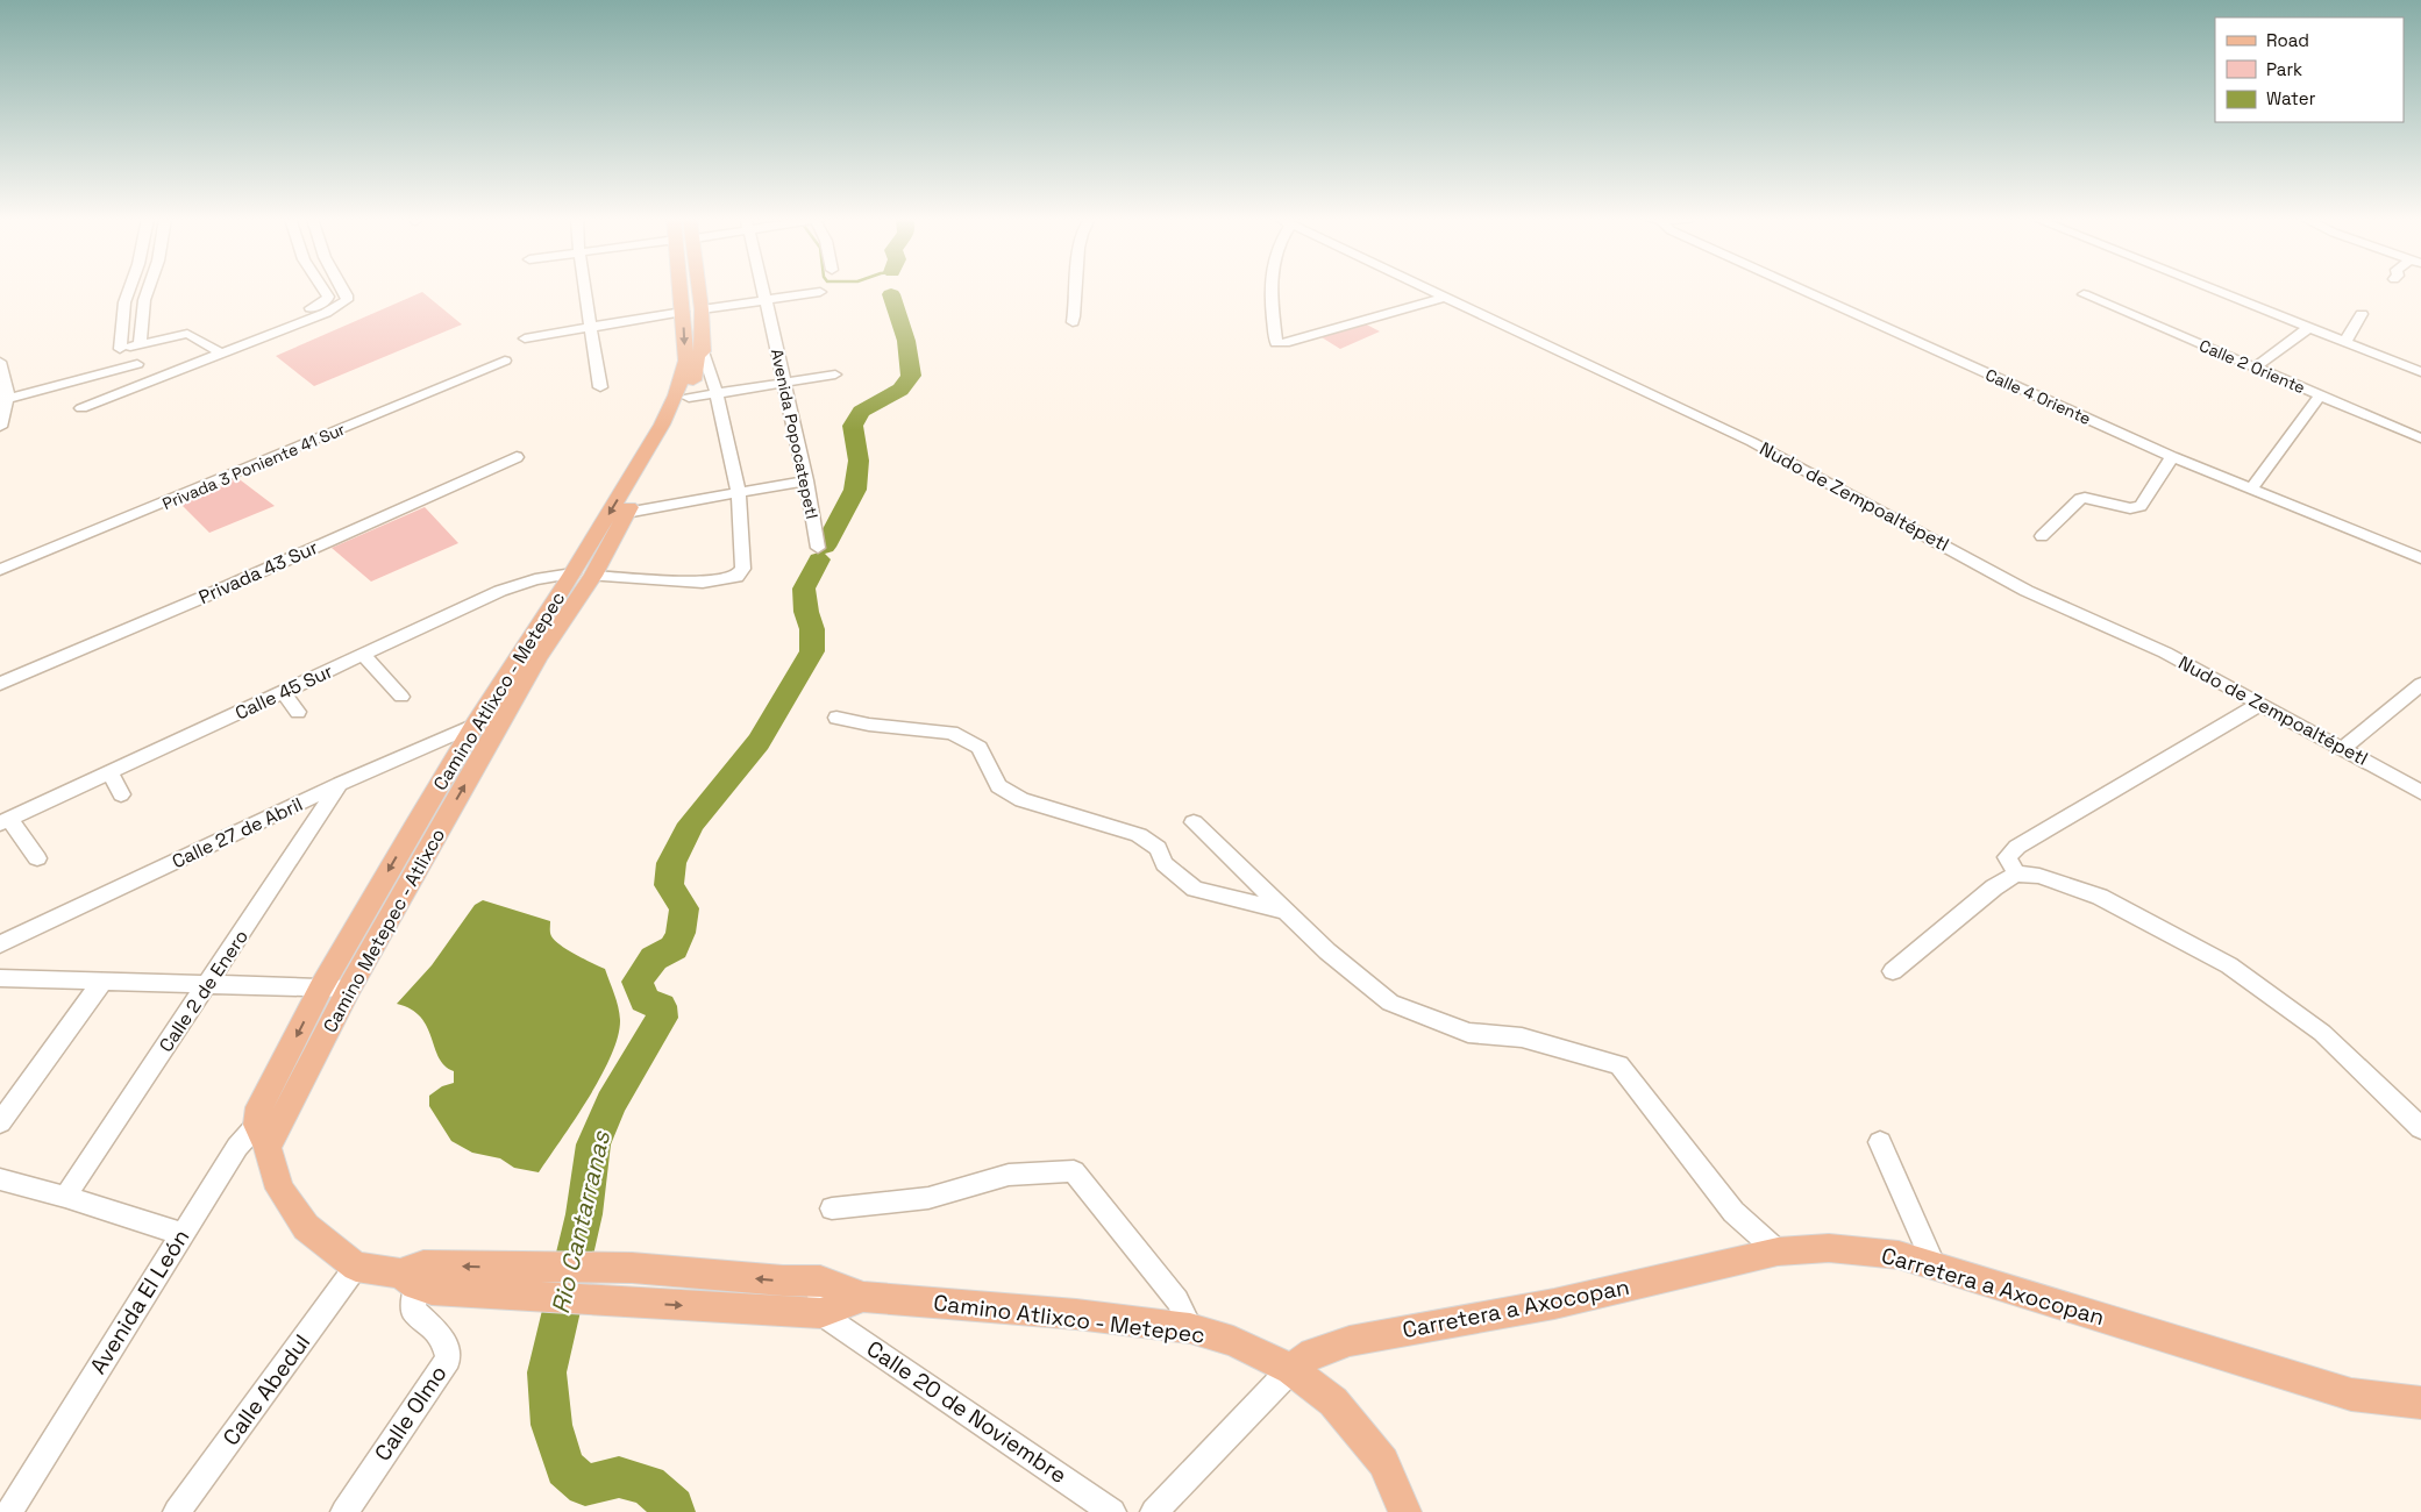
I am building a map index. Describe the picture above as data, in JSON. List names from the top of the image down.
{
  "streets": {
    "main road": ["Camino Atlixco - Metepec", "Camino Metepec - Atlixco", "Carretera a Axocopan"],
    "street": [
      "Calle 2 Oriente",
      "Calle 4 Oriente",
      "Avenida Popocatepetl",
      "Privada 3 Poniente 41 Sur",
      "Nudo de Zempoaltépetl",
      "Privada 43 Sur",
      "Calle 45 Sur",
      "Calle 27 de Abril",
      "Calle 2 de Enero",
      "Avenida El León",
      "Calle Abedul",
      "Calle 20 de Noviembre",
      "Calle Olmo"
    ]
  },
  "crossings": [
    ["Camino Atlixco - Metepec", "Calle 45 Sur"],
    ["Camino Atlixco - Metepec", "Calle 27 de Abril"],
    ["Camino Atlixco - Metepec", "Camino Metepec - Atlixco"],
    ["Camino Atlixco - Metepec", "Carretera a Axocopan"],
    ["Camino Atlixco - Metepec", "Avenida El León"],
    ["Camino Atlixco - Metepec", "Calle Abedul"],
    ["Camino Atlixco - Metepec", "Calle 20 de Noviembre"],
    ["Camino Atlixco - Metepec", "Calle Olmo"],
    ["Calle 45 Sur", "Camino Metepec - Atlixco"],
    ["Calle 27 de Abril", "Calle 2 de Enero"],
    ["Camino Metepec - Atlixco", "Avenida El León"]
  ],
  "water": ["Rio Cantarranas"],
  "legend": ["Road", "Park", "Water"]
}
